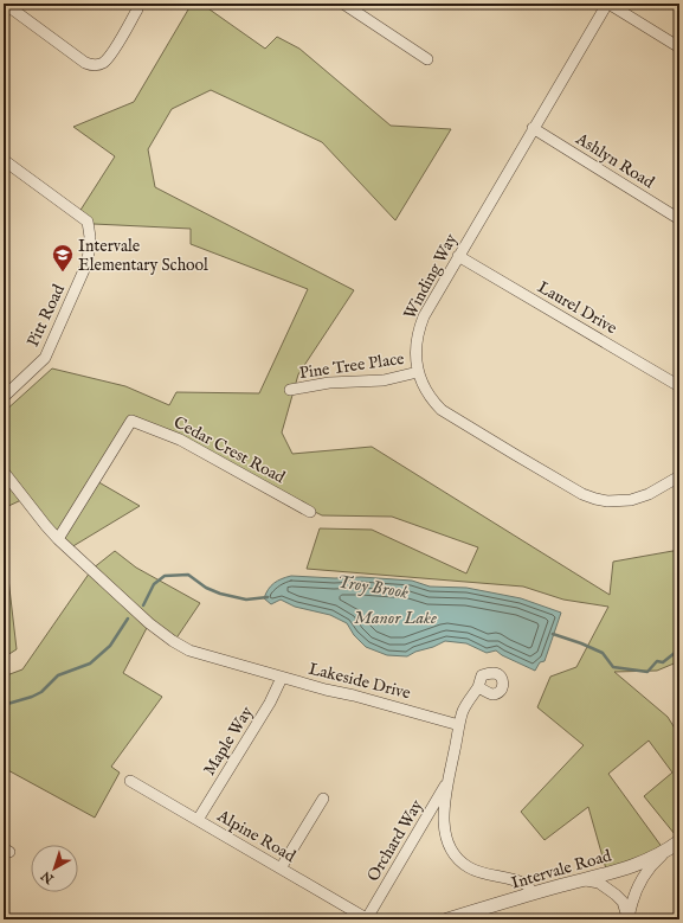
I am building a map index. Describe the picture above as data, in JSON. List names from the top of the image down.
{
  "streets": {
    "street": [
      "Ashlyn Road",
      "Winding Way",
      "Laurel Drive",
      "Pitt Road",
      "Pine Tree Place",
      "Cedar Crest Road",
      "Lakeside Drive",
      "Maple Way",
      "Alpine Road",
      "Orchard Way",
      "Intervale Road"
    ]
  },
  "crossings": [
    ["Ashlyn Road", "Winding Way"],
    ["Winding Way", "Laurel Drive"],
    ["Winding Way", "Pine Tree Place"],
    ["Cedar Crest Road", "Lakeside Drive"],
    ["Lakeside Drive", "Maple Way"],
    ["Maple Way", "Alpine Road"],
    ["Alpine Road", "Orchard Way"]
  ],
  "water": ["Troy Brook", "Manor Lake"],
  "places": {
    "school or university": ["Intervale Elementary School"]
  },
  "north": "bottom left"
}
